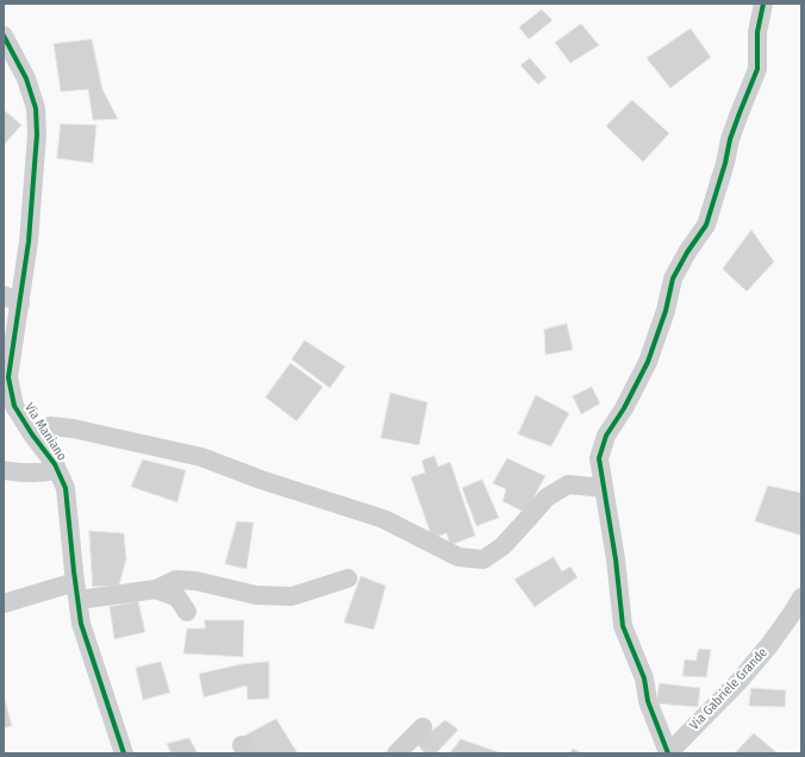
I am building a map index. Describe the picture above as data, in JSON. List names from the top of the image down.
{
  "streets": {
    "street": ["Via Maniano", "Via Gabriele Grande"]
  }
}
